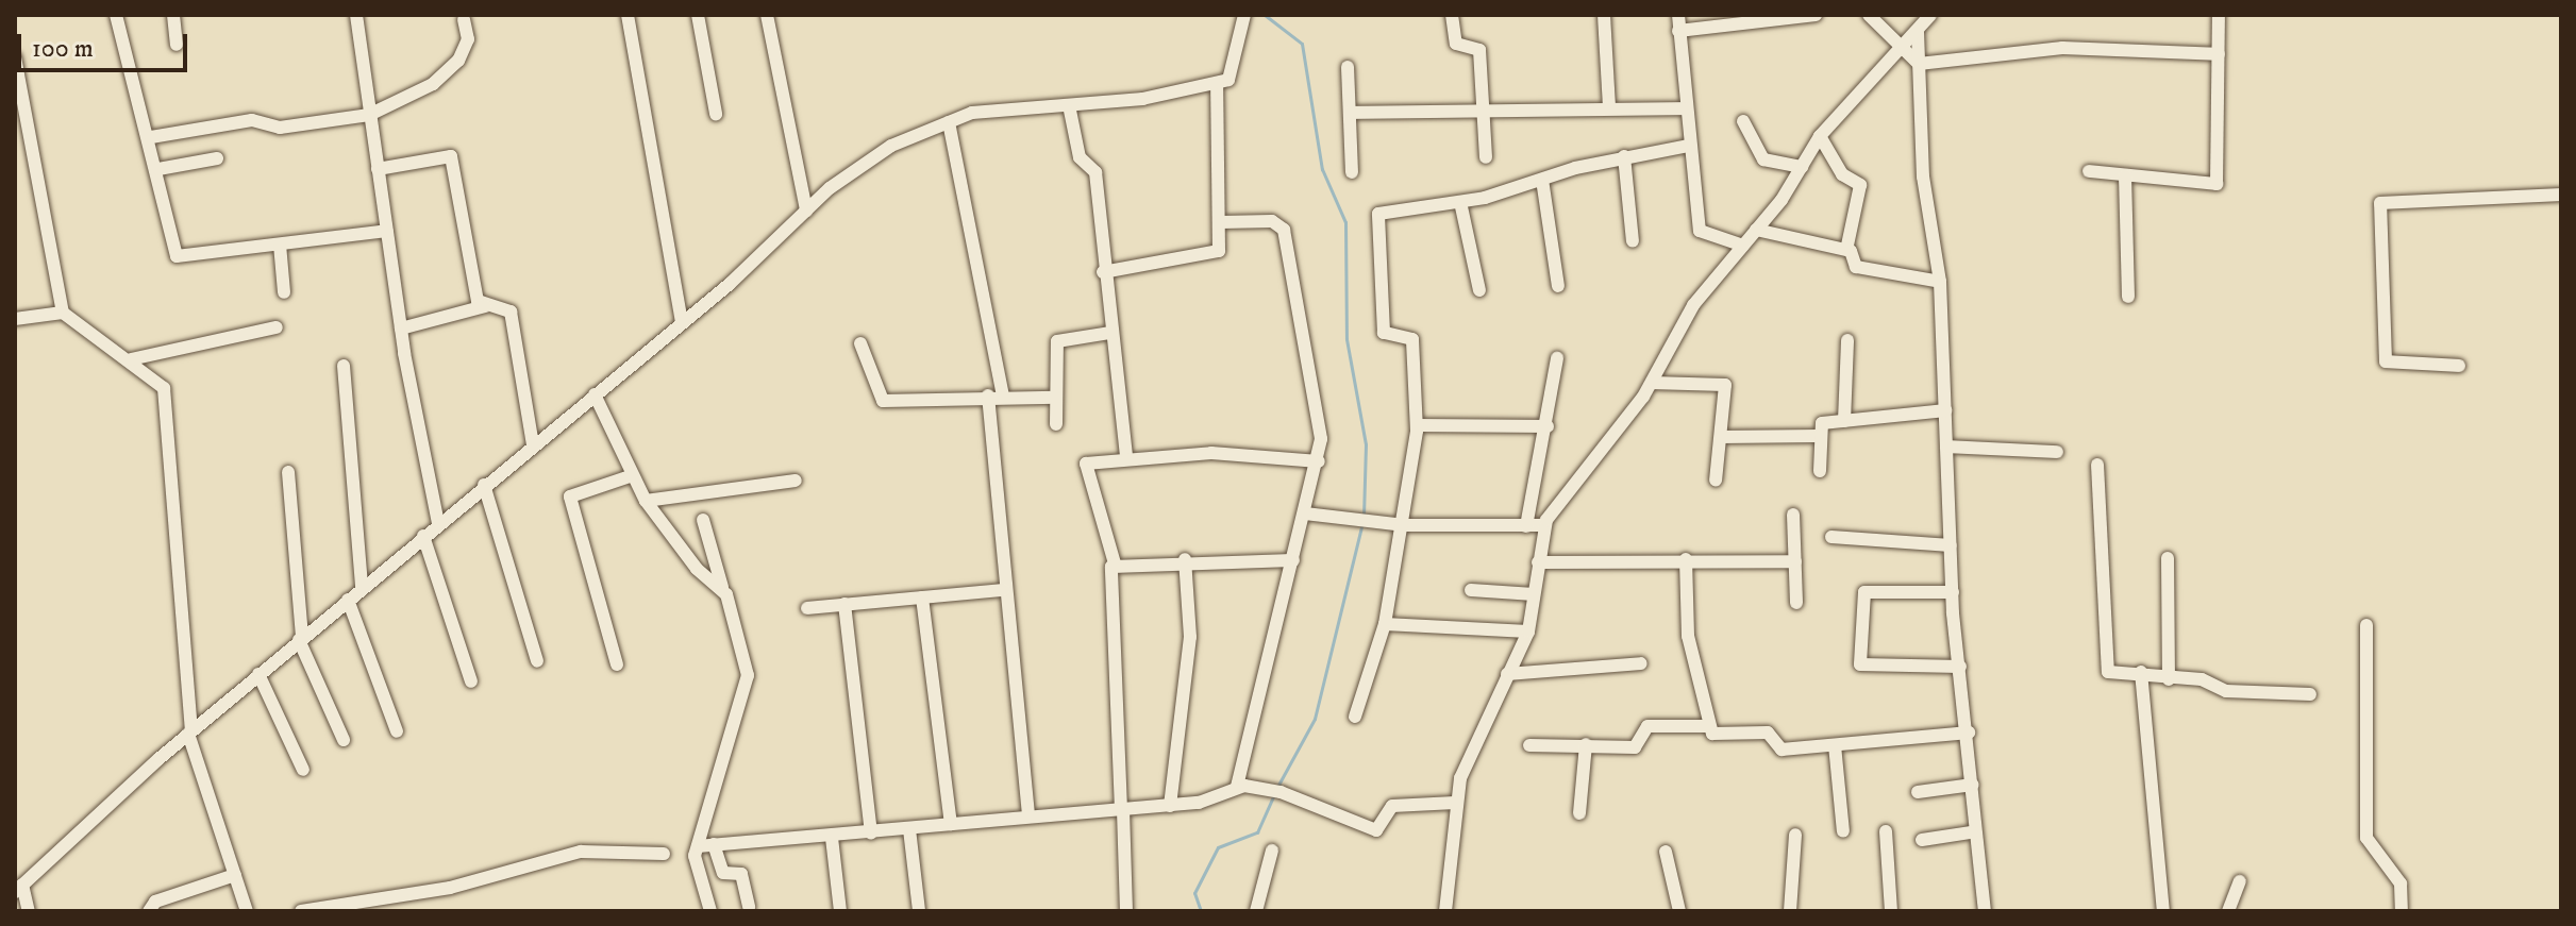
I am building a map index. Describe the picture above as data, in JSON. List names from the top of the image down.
{
  "scale_bar": "100 m"
}
